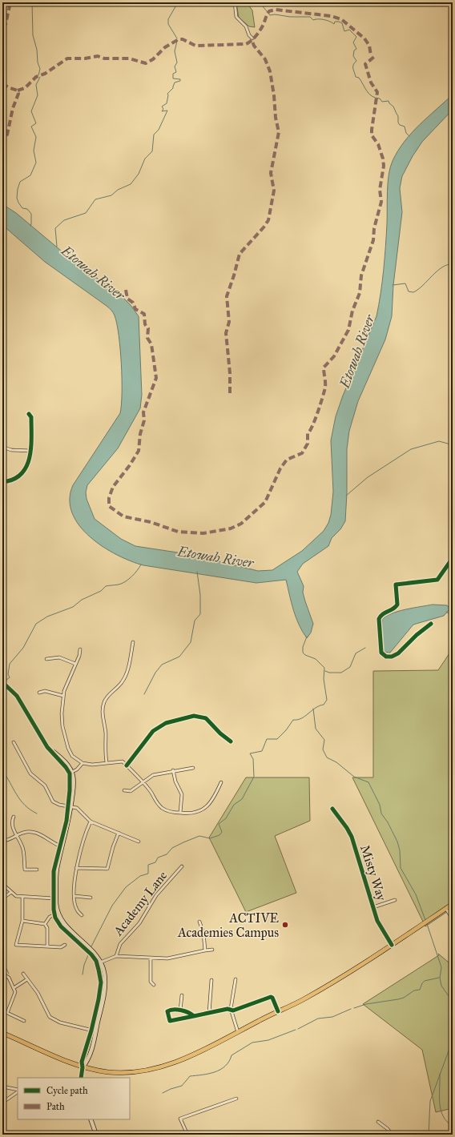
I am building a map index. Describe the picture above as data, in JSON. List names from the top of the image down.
{
  "streets": {
    "street": ["Misty Way", "Academy Lane"]
  },
  "water": ["Etowah River"],
  "places": ["ACTIVE Academies Campus"],
  "legend": ["Cycle path", "Path"]
}
